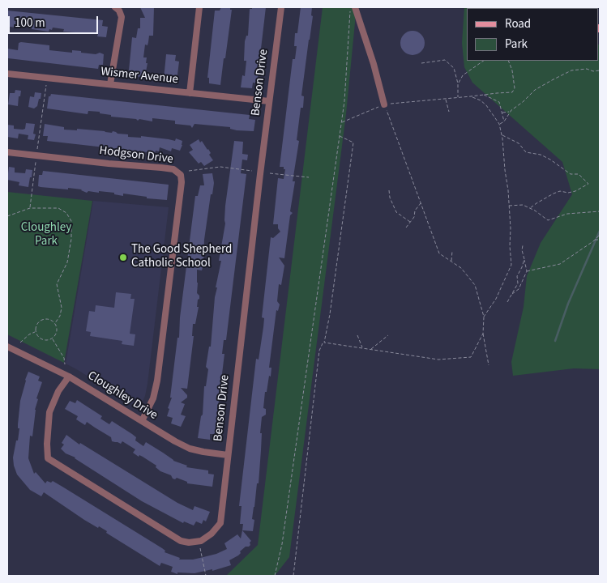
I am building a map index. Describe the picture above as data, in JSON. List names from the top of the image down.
{
  "streets": {
    "street": [
      "Wismer Avenue",
      "Benson Drive",
      "Hodgson Drive",
      "Cloughley Drive"
    ]
  },
  "crossings": [
    ["Wismer Avenue", "Benson Drive"],
    ["Benson Drive", "Cloughley Drive"],
    ["Hodgson Drive", "Cloughley Drive"]
  ],
  "parks": ["Cloughley Park"],
  "places": ["The Good Shepherd Catholic School"],
  "legend": ["Road", "Park"],
  "scale_bar": "100 m"
}
